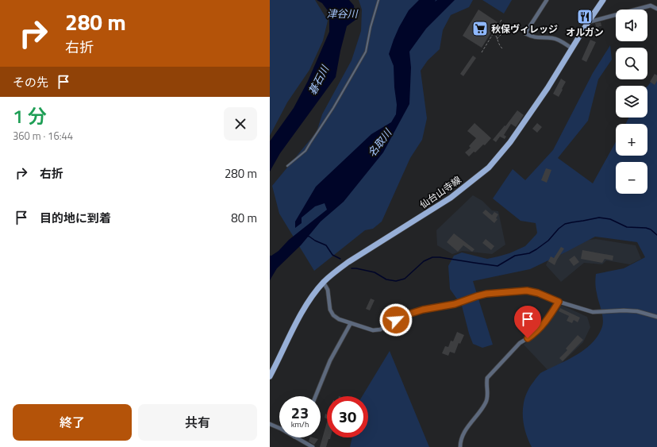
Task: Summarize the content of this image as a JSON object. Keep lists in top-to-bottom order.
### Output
{
  "streets": {
    "main road": ["仙台山寺線"]
  },
  "water": ["津谷川", "碁石川", "名取川"],
  "places": {
    "restaurant": ["オルガン"],
    "supermarket": ["秋保ヴィレッジ"]
  },
  "page": {
    "turn": ["280 m", "右折"],
    "map_buttons": ["+", "−"],
    "then": "その先",
    "heading": ["1 分", "360 m · 16:44"],
    "list": [
      {
        "name": "右折",
        "value": "280 m"
      },
      {
        "name": "目的地に到着",
        "value": "80 m"
      }
    ],
    "speed": "23 km/h",
    "limit": "30",
    "buttons": ["終了", "共有"]
  }
}
